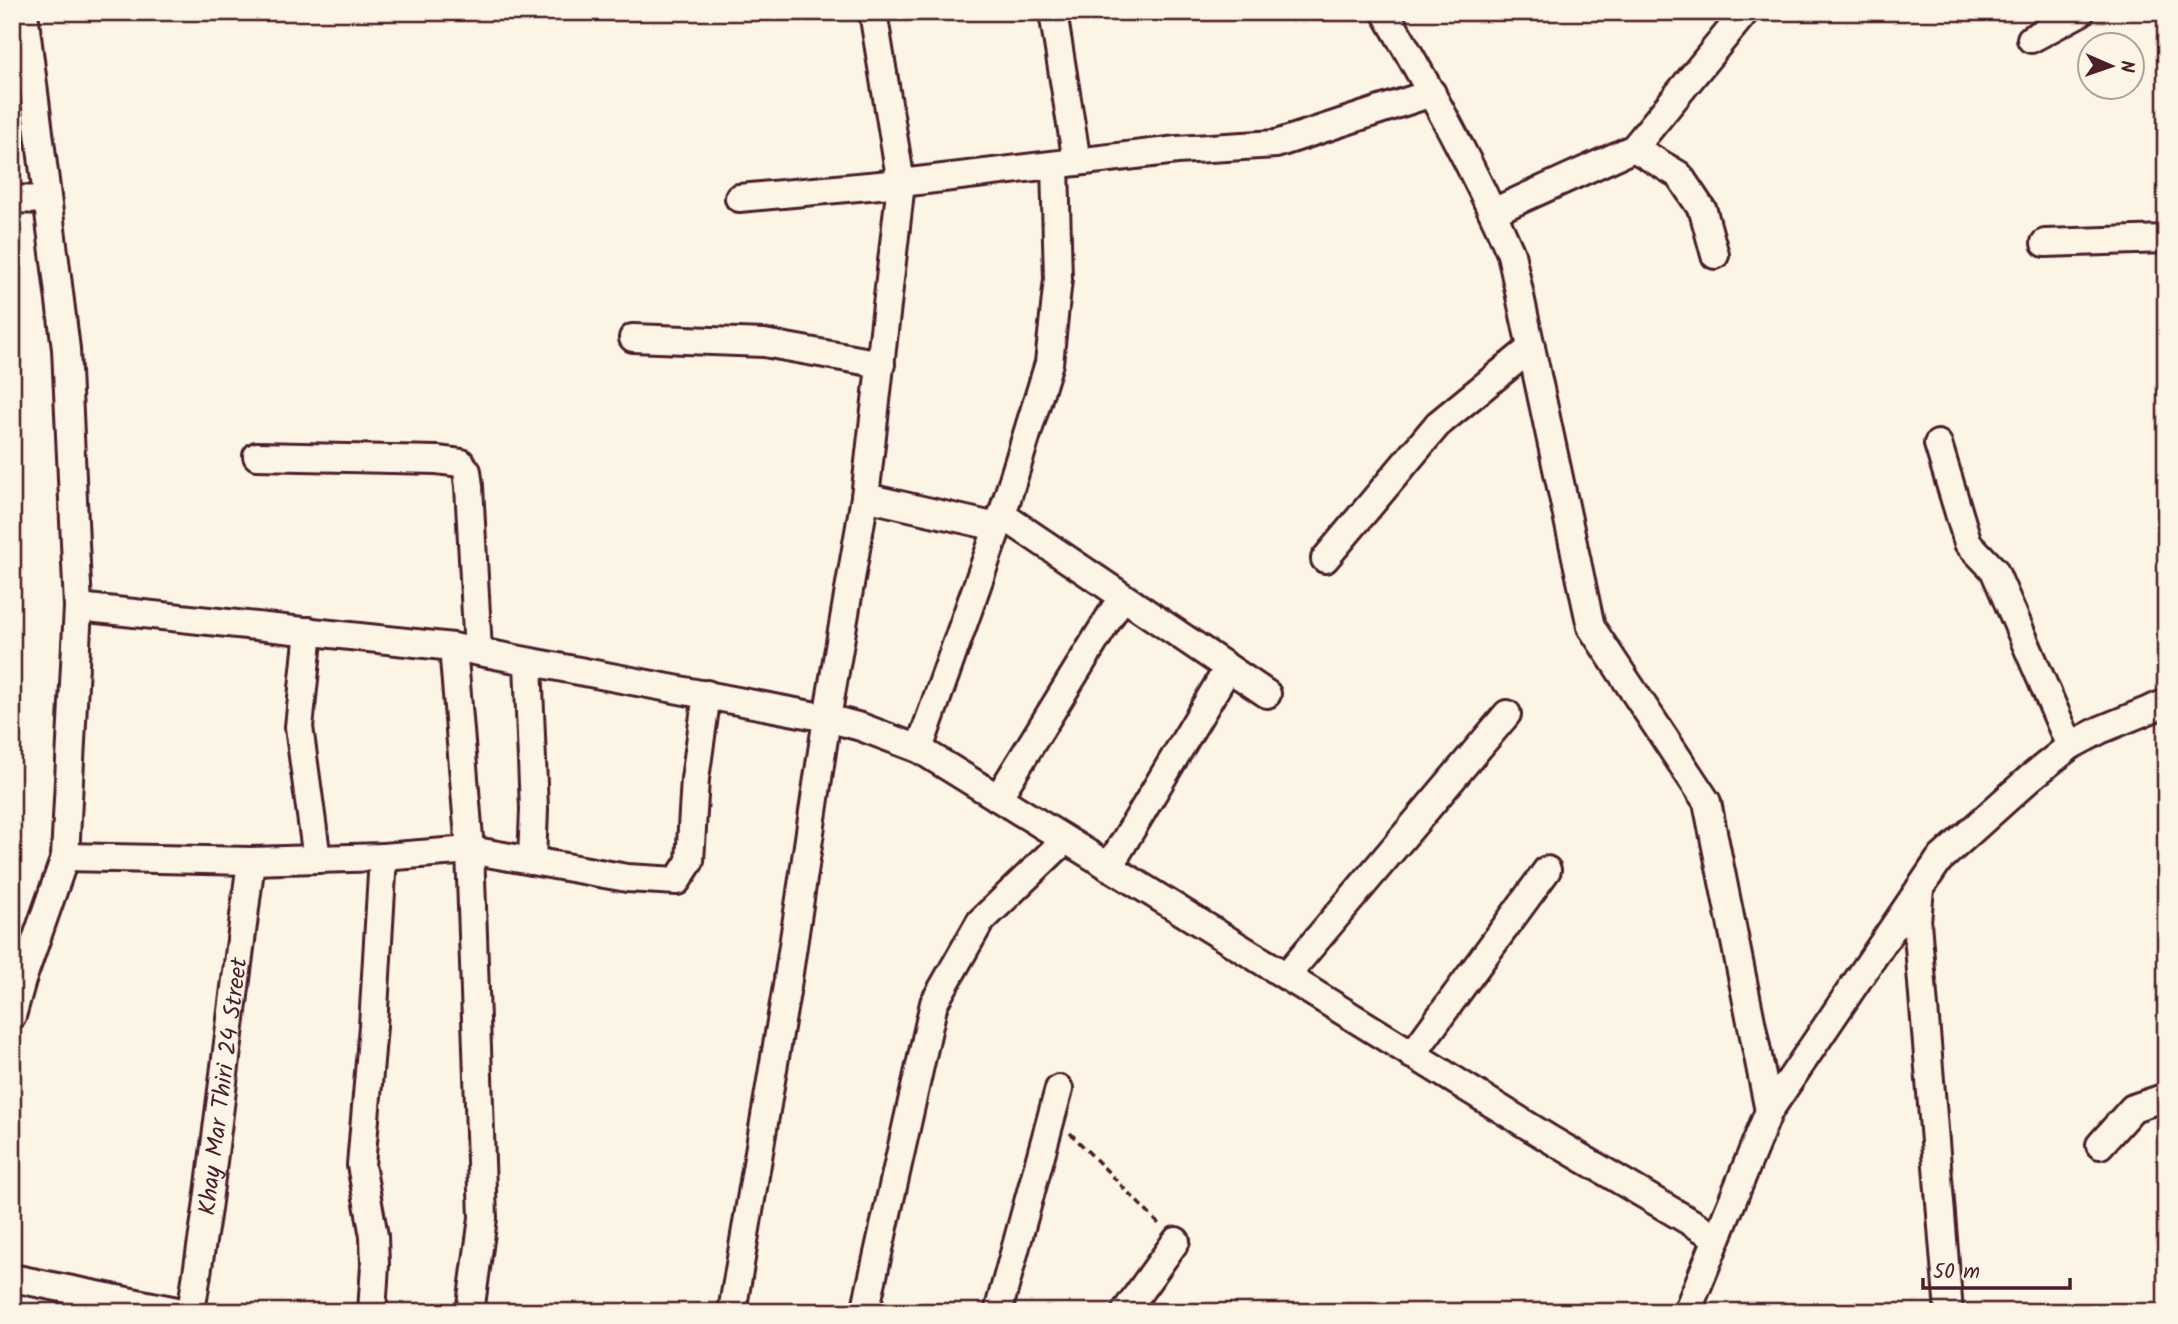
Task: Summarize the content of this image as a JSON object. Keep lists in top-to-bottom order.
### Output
{
  "streets": {
    "street": ["Khay Mar Thiri 24 Street"]
  },
  "scale_bar": "50 m",
  "north": "right"
}
